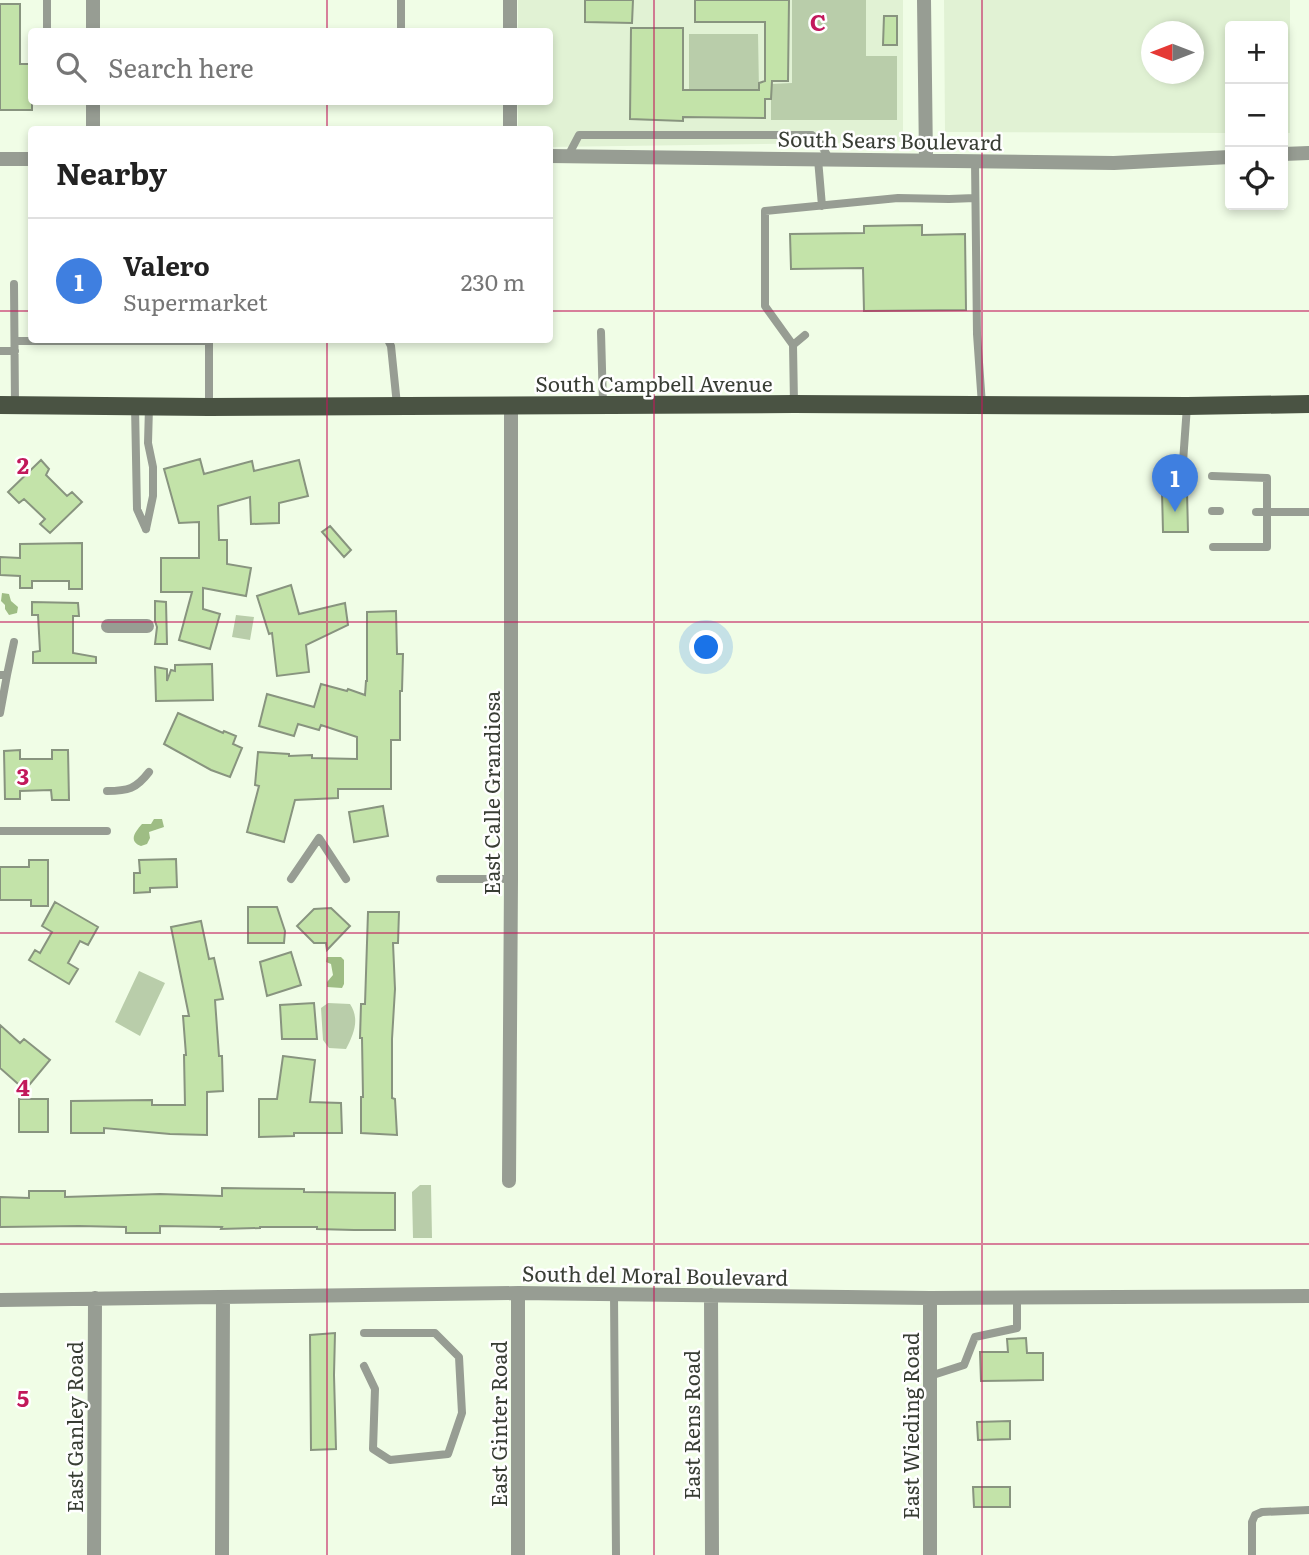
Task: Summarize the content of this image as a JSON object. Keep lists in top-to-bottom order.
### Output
{
  "streets": {
    "main road": ["South Campbell Avenue"],
    "street": [
      "South Sears Boulevard",
      "East Calle Grandiosa",
      "South del Moral Boulevard",
      "East Ginter Road",
      "East Rens Road",
      "East Wieding Road",
      "East Ganley Road"
    ]
  },
  "crossings": [
    ["South Campbell Avenue", "East Calle Grandiosa"],
    ["South del Moral Boulevard", "East Ginter Road"],
    ["South del Moral Boulevard", "East Rens Road"],
    ["South del Moral Boulevard", "East Wieding Road"],
    ["South del Moral Boulevard", "East Ganley Road"]
  ],
  "north": "left",
  "page": {
    "map_buttons": ["+", "−"],
    "search": "Search here",
    "heading": "Nearby",
    "list": [
      {
        "mark": "1",
        "name": "Valero",
        "note": "Supermarket",
        "value": "230 m"
      }
    ],
    "pins": "1"
  },
  "grid": {
    "columns": ["C"],
    "rows": [
      "2",
      "3",
      "4",
      "5"
    ]
  }
}
